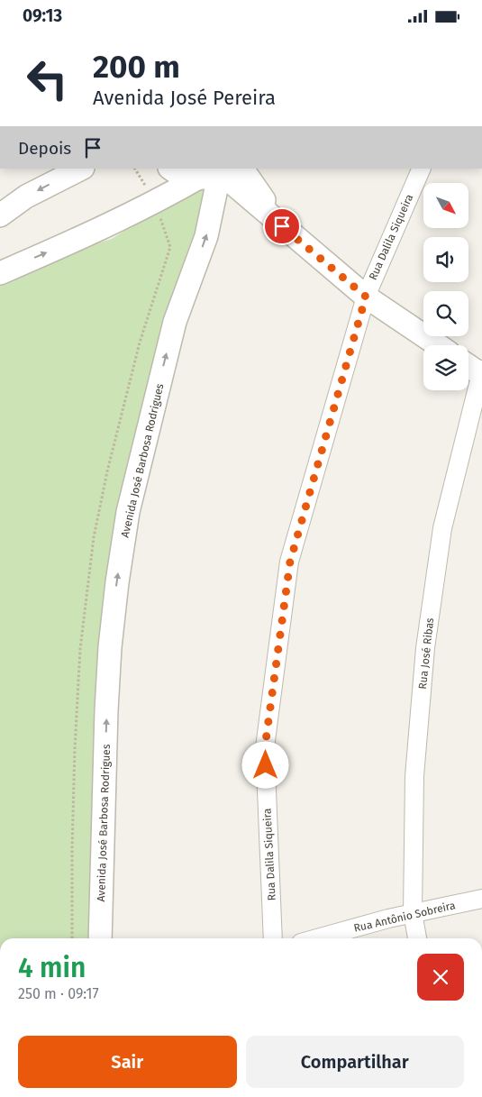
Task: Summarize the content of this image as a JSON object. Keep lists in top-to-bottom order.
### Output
{
  "streets": {
    "street": [
      "Rua Dalila Siqueira",
      "Avenida José Barbosa Rodrigues",
      "Rua José Ribas",
      "Rua Antônio Sobreira"
    ]
  },
  "crossings": [
    ["Rua José Ribas", "Rua Antônio Sobreira"]
  ],
  "one_way": ["Avenida José Barbosa Rodrigues"],
  "north": "bottom right",
  "page": {
    "status": "09:13",
    "turn": ["200 m", "Avenida José Pereira"],
    "then": "Depois",
    "heading": ["4 min", "250 m · 09:17"],
    "buttons": ["Sair", "Compartilhar"]
  }
}
